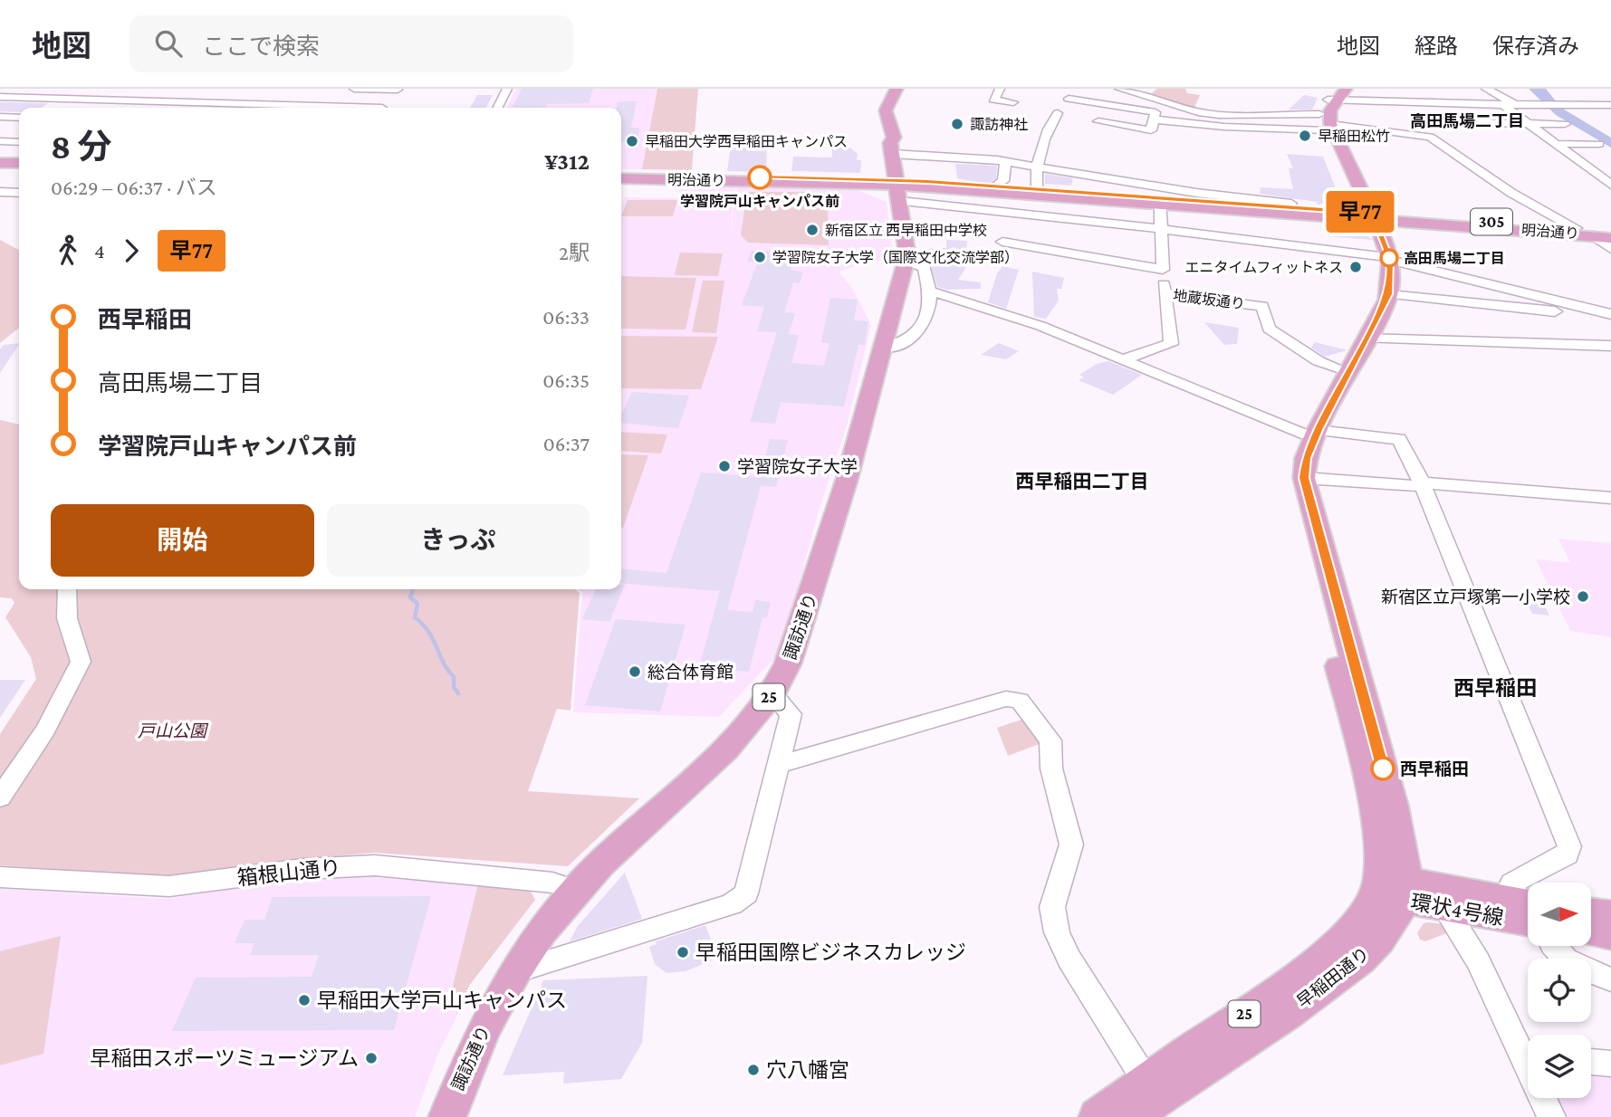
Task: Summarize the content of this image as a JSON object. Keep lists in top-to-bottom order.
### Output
{
  "streets": {
    "main road": [
      "明治通り",
      "305",
      "諏訪通り",
      "25",
      "環状4号線",
      "早稲田通り"
    ],
    "street": ["地蔵坂通り", "箱根山通り"]
  },
  "crossings": [
    ["明治通り", "諏訪通り"],
    ["諏訪通り", "箱根山通り"],
    ["環状4号線", "早稲田通り"]
  ],
  "districts": ["高田馬場二丁目", "西早稲田二丁目", "西早稲田"],
  "parks": ["戸山公園"],
  "places": [
    "諏訪神社",
    "早稲田松竹",
    "早稲田大学西早稲田キャンパス",
    "学習院戸山キャンパス前",
    "新宿区立 西早稲田中学校",
    "学習院女子大学（国際文化交流学部）",
    "高田馬場二丁目",
    "エニタイムフィットネス",
    "学習院女子大学",
    "新宿区立戸塚第一小学校",
    "総合体育館",
    "西早稲田",
    "早稲田国際ビジネスカレッジ",
    "早稲田大学戸山キャンパス",
    "早稲田スポーツミュージアム",
    "穴八幡宮"
  ],
  "lines": ["bus line 早77"],
  "north": "right",
  "page": {
    "header": "地図",
    "search": "ここで検索",
    "nav": ["地図", "経路", "保存済み"],
    "on_map": "早77",
    "heading": ["8 分", "06:29 – 06:37 · バス", "¥312"],
    "legs": ["4", "早77", "2駅"],
    "list": [
      {
        "name": "西早稲田",
        "value": "06:33"
      },
      {
        "name": "高田馬場二丁目",
        "value": "06:35"
      },
      {
        "name": "学習院戸山キャンパス前",
        "value": "06:37"
      }
    ],
    "buttons": ["開始", "きっぷ"]
  }
}
